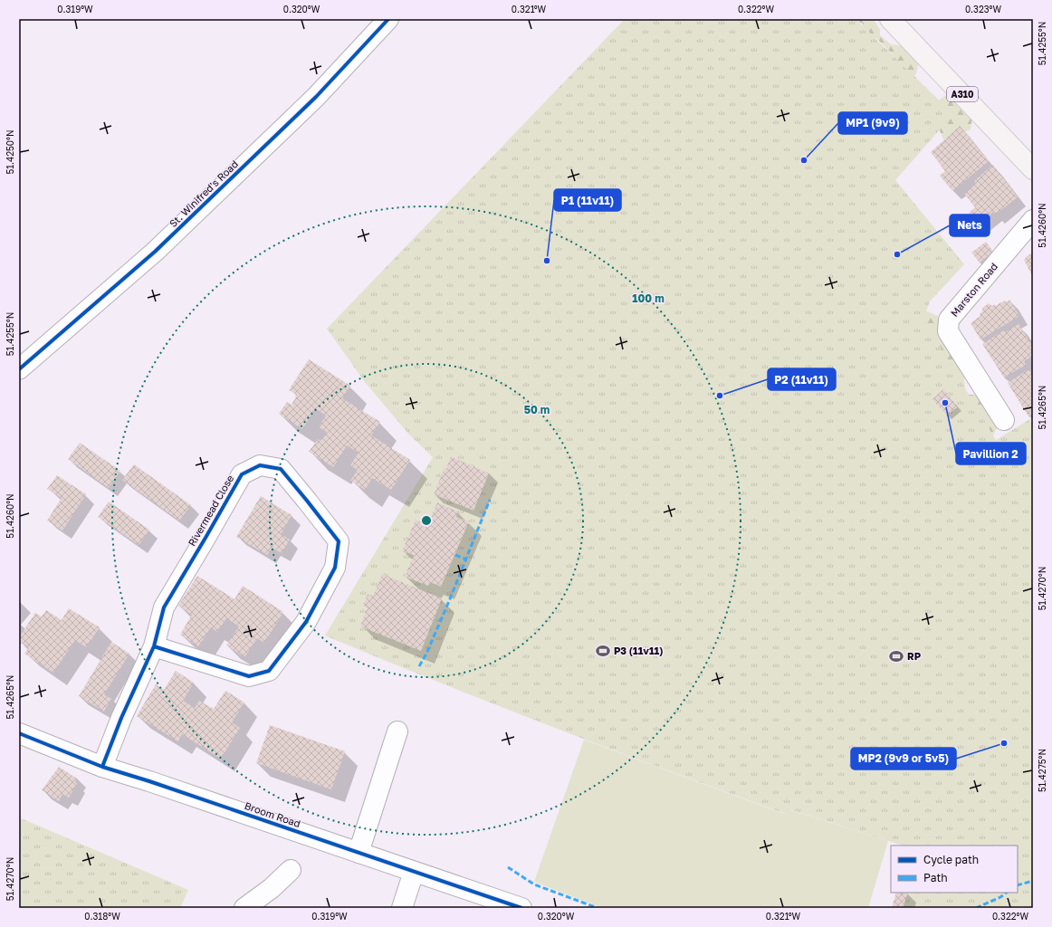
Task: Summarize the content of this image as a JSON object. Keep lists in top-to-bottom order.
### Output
{
  "streets": {
    "main road": ["A310"],
    "street": [
      "St. Winifred's Road",
      "Marston Road",
      "Rivermead Close",
      "Broom Road"
    ]
  },
  "crossings": [
    ["Rivermead Close", "Broom Road"]
  ],
  "places": {
    "other": [
      "MP1 (9v9)",
      "Nets",
      "P1 (11v11)",
      "P2 (11v11)",
      "Pavillion 2",
      "MP2 (9v9 or 5v5)"
    ],
    "sports": ["P3 (11v11)", "RP"]
  },
  "legend": ["Cycle path", "Path"],
  "coordinates": [
    "0.319°W",
    "0.320°W",
    "0.321°W",
    "0.322°W",
    "0.323°W",
    "51.4255°N",
    "51.4250°N",
    "51.4260°N",
    "51.4265°N",
    "51.4270°N",
    "51.4275°N",
    "0.318°W"
  ],
  "rings": ["100 m", "50 m"]
}
